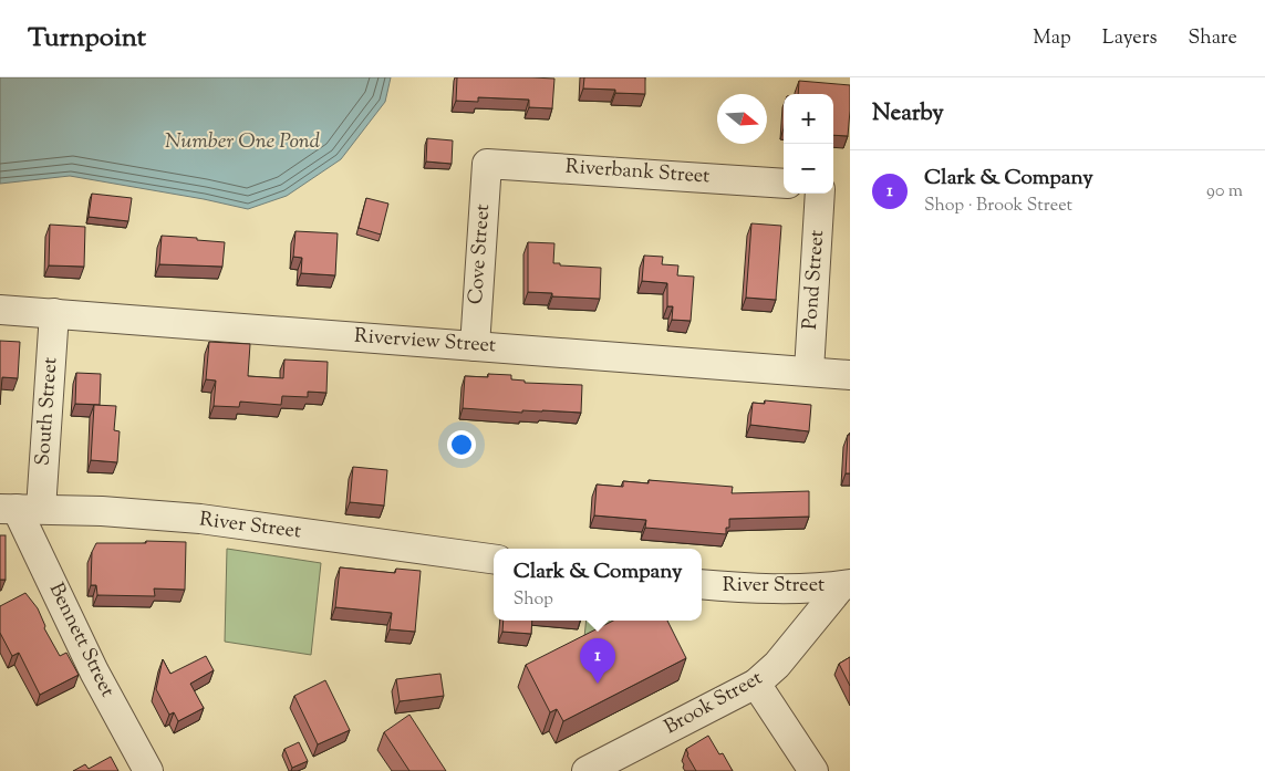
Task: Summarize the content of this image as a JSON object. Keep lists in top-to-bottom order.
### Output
{
  "streets": {
    "street": [
      "Riverbank Street",
      "Cove Street",
      "Pond Street",
      "Riverview Street",
      "South Street",
      "River Street",
      "Bennett Street",
      "Brook Street"
    ]
  },
  "crossings": [
    ["Riverbank Street", "Cove Street"],
    ["Cove Street", "Riverview Street"],
    ["Pond Street", "Riverview Street"],
    ["Riverview Street", "South Street"],
    ["South Street", "River Street"],
    ["South Street", "Bennett Street"],
    ["River Street", "Bennett Street"],
    ["River Street", "Brook Street"]
  ],
  "water": ["Number One Pond"],
  "north": "right",
  "page": {
    "header": "Turnpoint",
    "nav": ["Map", "Layers", "Share"],
    "heading": "Nearby",
    "map_buttons": ["+", "−"],
    "list": [
      {
        "mark": "1",
        "name": "Clark & Company",
        "note": "Shop · Brook Street",
        "value": "90 m"
      }
    ],
    "popup": ["Clark & Company", "Shop"],
    "pins": "1"
  }
}
